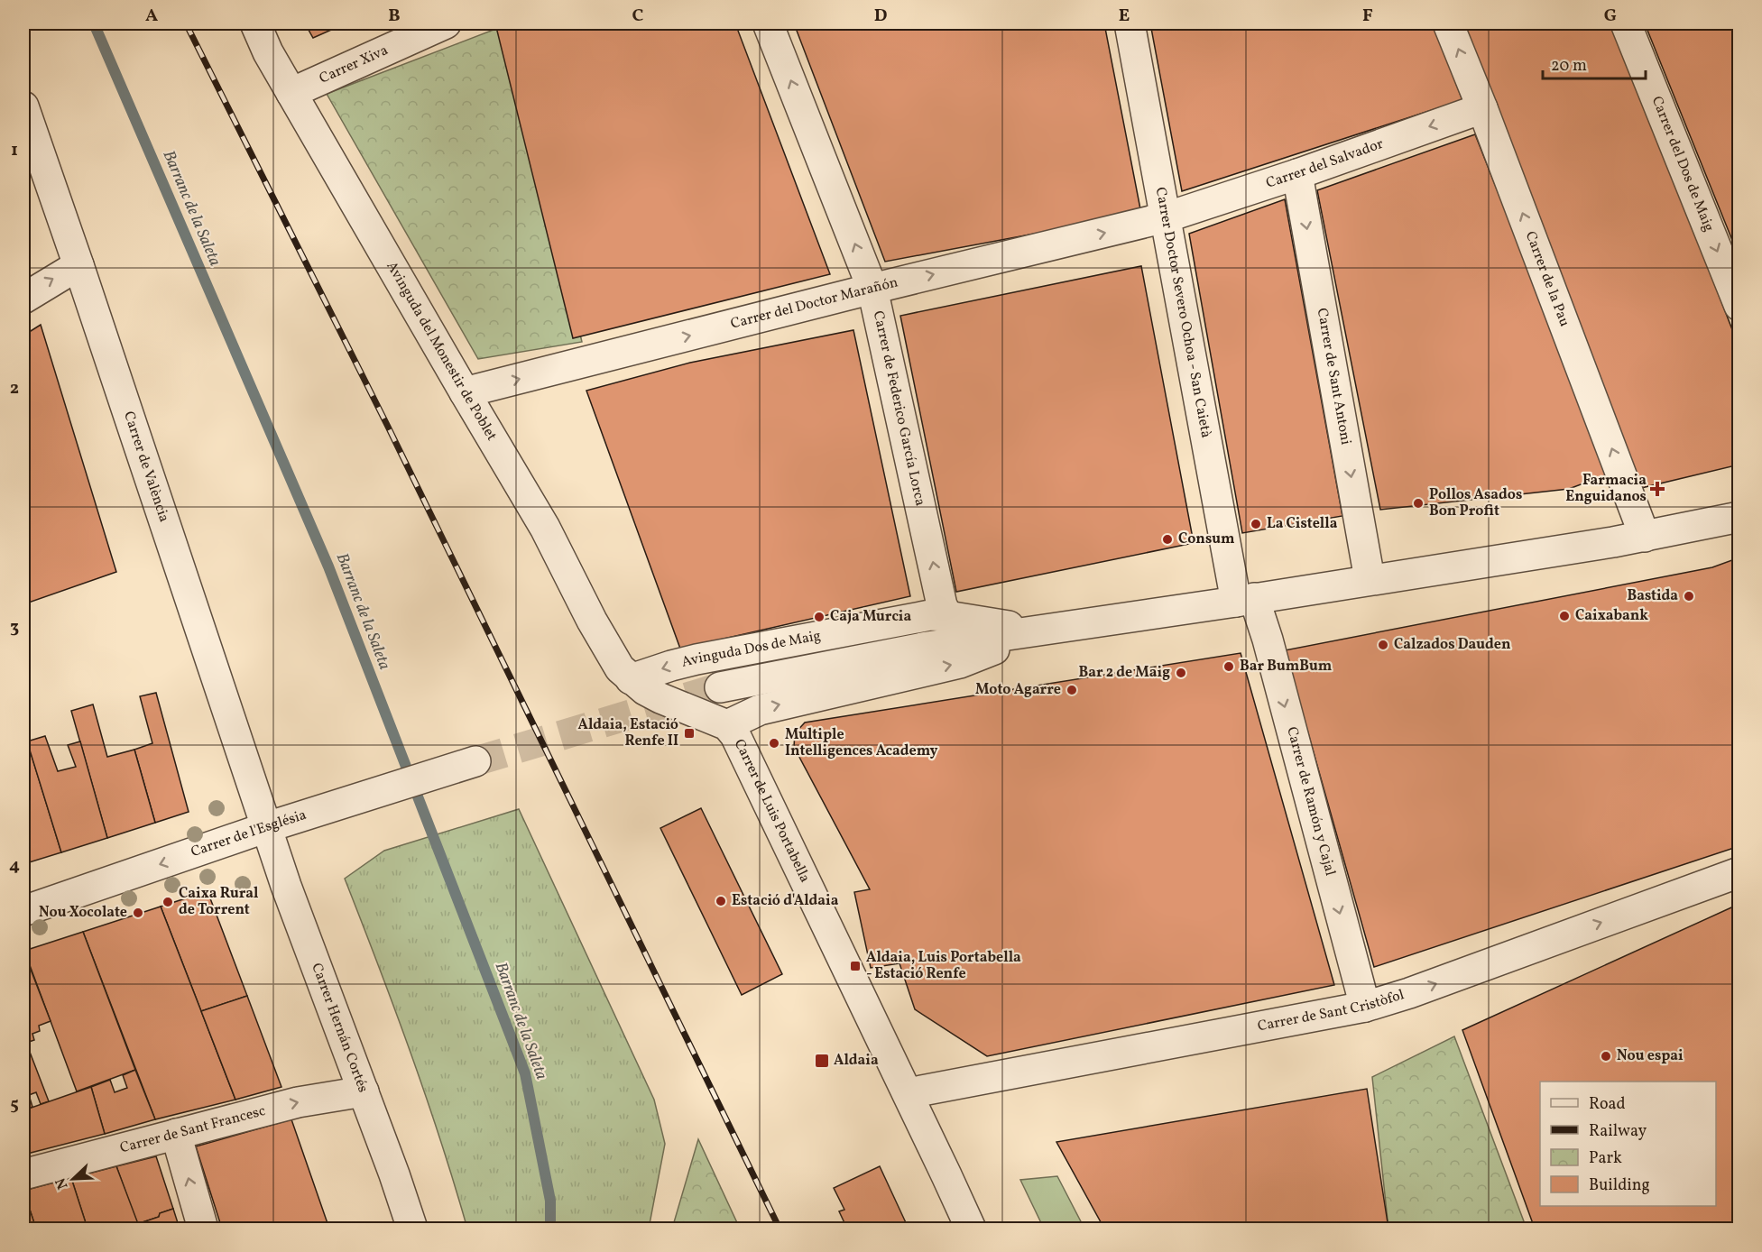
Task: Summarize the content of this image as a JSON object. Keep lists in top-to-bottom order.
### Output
{
  "streets": {
    "street": [
      "Carrer Xiva",
      "Carrer del Salvador",
      "Carrer del Dos de Maig",
      "Carrer de la Pau",
      "Carrer del Doctor Marañón",
      "Carrer Doctor Severo Ochoa - San Caietà",
      "Avinguda del Monestir de Poblet",
      "Carrer de Sant Antoni",
      "Carrer de Federico García Lorca",
      "Carrer de València",
      "Avinguda Dos de Maig",
      "Carrer de Ramón y Cajal",
      "Carrer de Luis Portabella",
      "Carrer de l'Església",
      "Carrer de Sant Cristòfol",
      "Carrer Hernán Cortés",
      "Carrer de Sant Francesc"
    ]
  },
  "crossings": [
    ["Carrer Xiva", "Avinguda del Monestir de Poblet"],
    ["Carrer del Salvador", "Carrer de la Pau"],
    ["Carrer del Salvador", "Carrer del Doctor Marañón"],
    ["Carrer del Salvador", "Carrer Doctor Severo Ochoa - San Caietà"],
    ["Carrer del Salvador", "Carrer de Sant Antoni"],
    ["Carrer de la Pau", "Avinguda Dos de Maig"],
    ["Carrer del Doctor Marañón", "Carrer Doctor Severo Ochoa - San Caietà"],
    ["Carrer del Doctor Marañón", "Avinguda del Monestir de Poblet"],
    ["Carrer del Doctor Marañón", "Carrer de Federico García Lorca"],
    ["Carrer Doctor Severo Ochoa - San Caietà", "Avinguda Dos de Maig"],
    ["Carrer Doctor Severo Ochoa - San Caietà", "Carrer de Ramón y Cajal"],
    ["Avinguda del Monestir de Poblet", "Avinguda Dos de Maig"],
    ["Avinguda del Monestir de Poblet", "Carrer de Luis Portabella"],
    ["Carrer de Sant Antoni", "Avinguda Dos de Maig"],
    ["Carrer de Federico García Lorca", "Avinguda Dos de Maig"],
    ["Carrer de València", "Carrer de l'Església"],
    ["Carrer de València", "Carrer Hernán Cortés"],
    ["Avinguda Dos de Maig", "Carrer de Ramón y Cajal"],
    ["Avinguda Dos de Maig", "Carrer de Luis Portabella"],
    ["Carrer de Ramón y Cajal", "Carrer de Sant Cristòfol"],
    ["Carrer de Luis Portabella", "Carrer de Sant Cristòfol"],
    ["Carrer de l'Església", "Carrer Hernán Cortés"],
    ["Carrer Hernán Cortés", "Carrer de Sant Francesc"]
  ],
  "one_way": [
    "Carrer del Salvador",
    "Carrer del Dos de Maig",
    "Carrer de la Pau",
    "Carrer del Doctor Marañón",
    "Carrer de Sant Antoni",
    "Carrer de Federico García Lorca",
    "Carrer de Ramón y Cajal",
    "Carrer de l'Església",
    "Carrer de Sant Cristòfol",
    "Carrer de Sant Francesc"
  ],
  "water": ["Barranc de la Saleta"],
  "places": {
    "health": ["Farmacia Enguidanos"],
    "other": [
      "Pollos Asados Bon Profit",
      "La Cistella",
      "Consum",
      "Bastida",
      "Caixabank",
      "Caja Murcia",
      "Calzados Dauden",
      "Bar BumBum",
      "Bar 2 de Maig",
      "Moto Agarre",
      "Multiple Intelligences Academy",
      "Estació d'Aldaia",
      "Caixa Rural de Torrent",
      "Nou Xocolate",
      "Nou espai"
    ],
    "transit": ["Aldaia, Estació Renfe II", "Aldaia, Luis Portabella - Estació Renfe", "Aldaia"]
  },
  "legend": [
    "Road",
    "Railway",
    "Park",
    "Building"
  ],
  "scale_bar": "20 m",
  "north": "bottom left",
  "grid": {
    "columns": [
      "A",
      "B",
      "C",
      "D",
      "E",
      "F",
      "G"
    ],
    "rows": [
      "1",
      "2",
      "3",
      "4",
      "5"
    ]
  }
}
